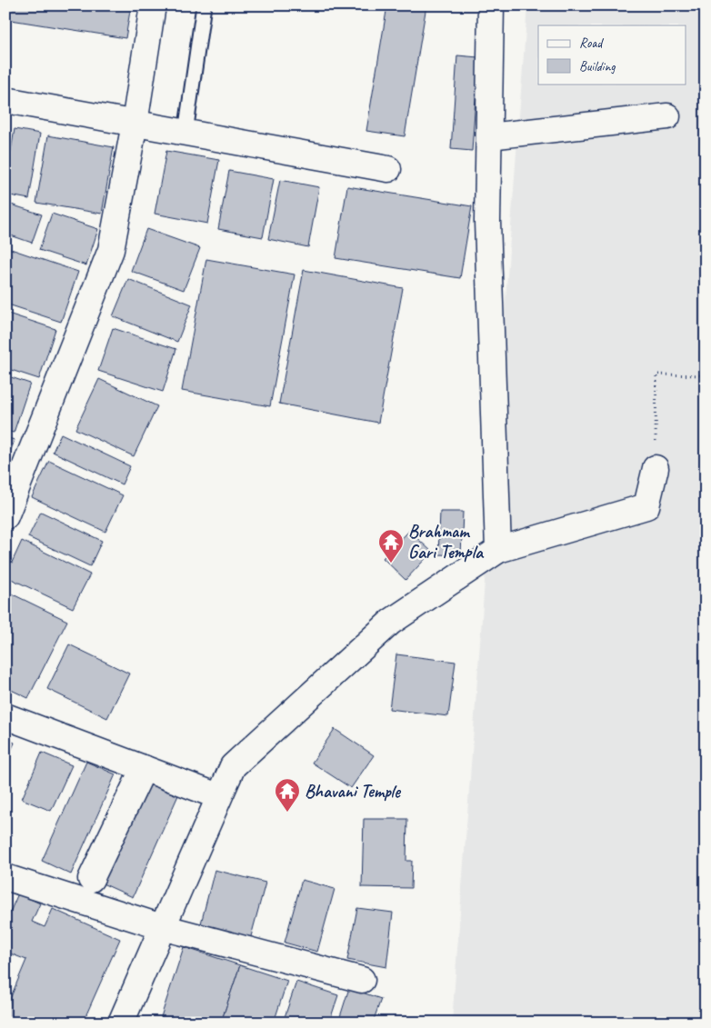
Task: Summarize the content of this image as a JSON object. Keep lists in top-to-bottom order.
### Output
{
  "places": {
    "temple": ["Brahmam Gari Templa", "Bhavani Temple"]
  },
  "legend": ["Road", "Building"]
}
